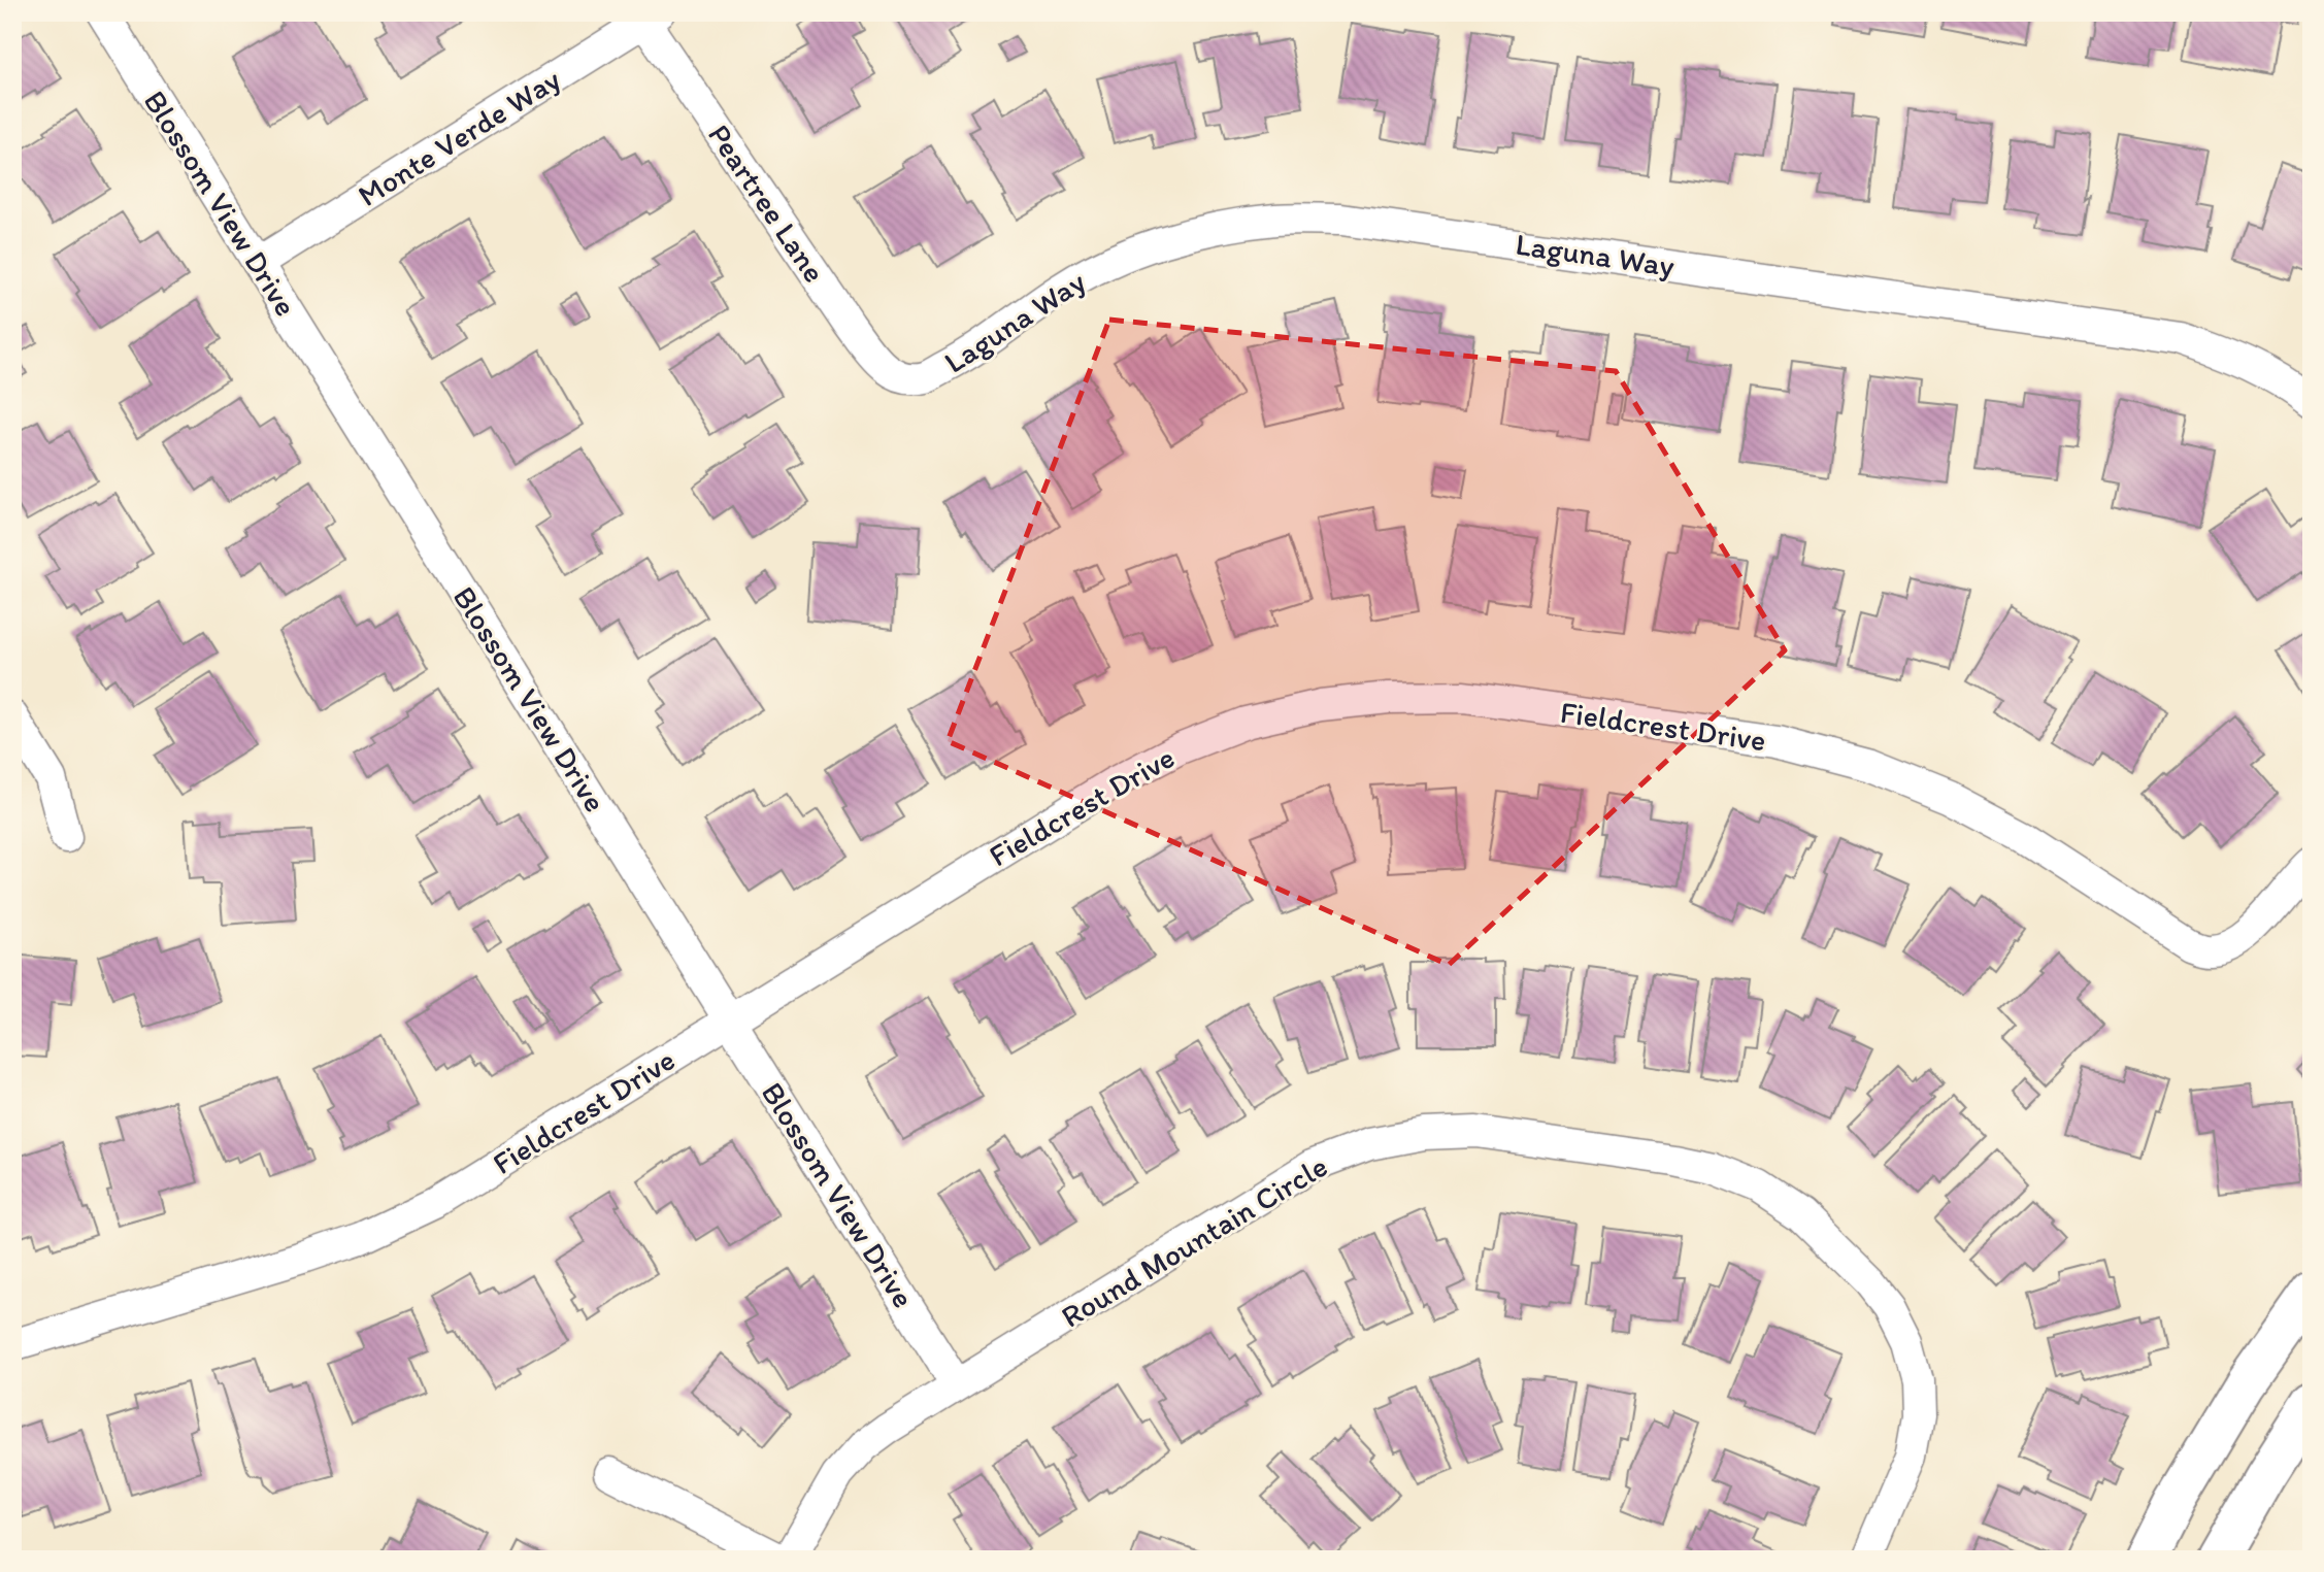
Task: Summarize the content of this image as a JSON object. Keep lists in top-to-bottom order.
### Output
{
  "streets": {
    "street": [
      "Monte Verde Way",
      "Blossom View Drive",
      "Peartree Lane",
      "Laguna Way",
      "Fieldcrest Drive",
      "Round Mountain Circle"
    ]
  },
  "crossings": [
    ["Monte Verde Way", "Blossom View Drive"],
    ["Monte Verde Way", "Peartree Lane"],
    ["Blossom View Drive", "Fieldcrest Drive"],
    ["Blossom View Drive", "Round Mountain Circle"],
    ["Peartree Lane", "Laguna Way"]
  ]
}
